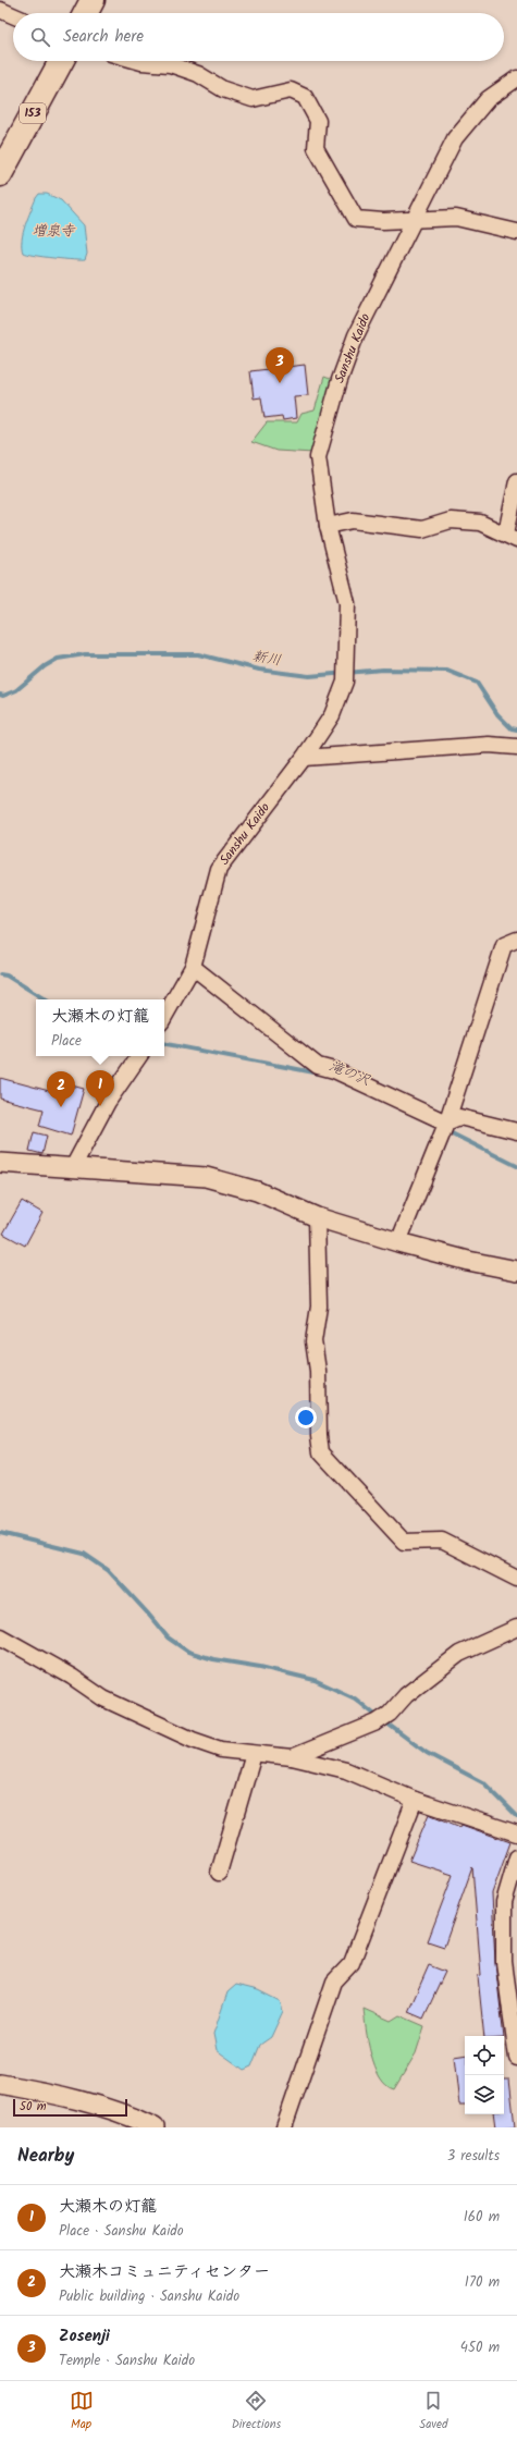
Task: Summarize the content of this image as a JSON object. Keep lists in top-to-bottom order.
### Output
{
  "streets": {
    "highway": ["153"],
    "street": ["Sanshu Kaido"]
  },
  "water": ["増泉寺", "新川", "滝の沢"],
  "scale_bar": "50 m",
  "page": {
    "search": "Search here",
    "pins": ["3", "1", "2"],
    "popup": ["大瀬木の灯籠", "Place"],
    "scale": "50 m",
    "heading": ["Nearby", "3 results"],
    "list": [
      {
        "mark": "1",
        "name": "大瀬木の灯籠",
        "note": "Place · Sanshu Kaido",
        "value": "160 m"
      },
      {
        "mark": "2",
        "name": "大瀬木コミュニティセンター",
        "note": "Public building · Sanshu Kaido",
        "value": "170 m"
      },
      {
        "mark": "3",
        "name": "Zosenji",
        "note": "Temple · Sanshu Kaido",
        "value": "450 m"
      }
    ],
    "nav": ["Map", "Directions", "Saved"]
  }
}
